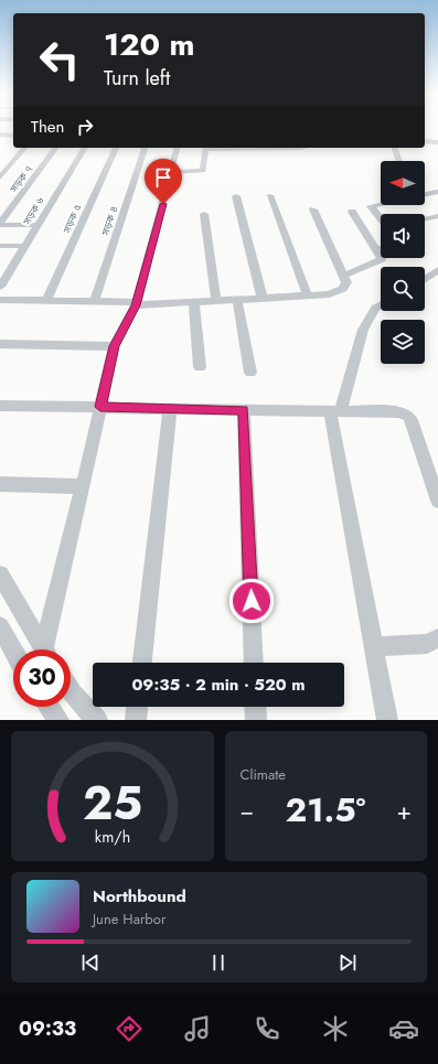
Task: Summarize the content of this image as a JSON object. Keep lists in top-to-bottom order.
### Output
{
  "streets": {
    "street": [
      "সড়ক ৭",
      "সড়ক ৬",
      "সড়ক ৫",
      "সড়ক ৪"
    ]
  },
  "north": "left",
  "page": {
    "turn": ["120 m", "Turn left"],
    "then": "Then",
    "limit": "30",
    "trip": "09:35 · 2 min · 520 m",
    "tile": "Climate",
    "heat": ["−", "21.5°", "+"],
    "song": ["Northbound", "June Harbor"],
    "tabs": "09:33",
    "gauge": ["25", "km/h"]
  }
}
